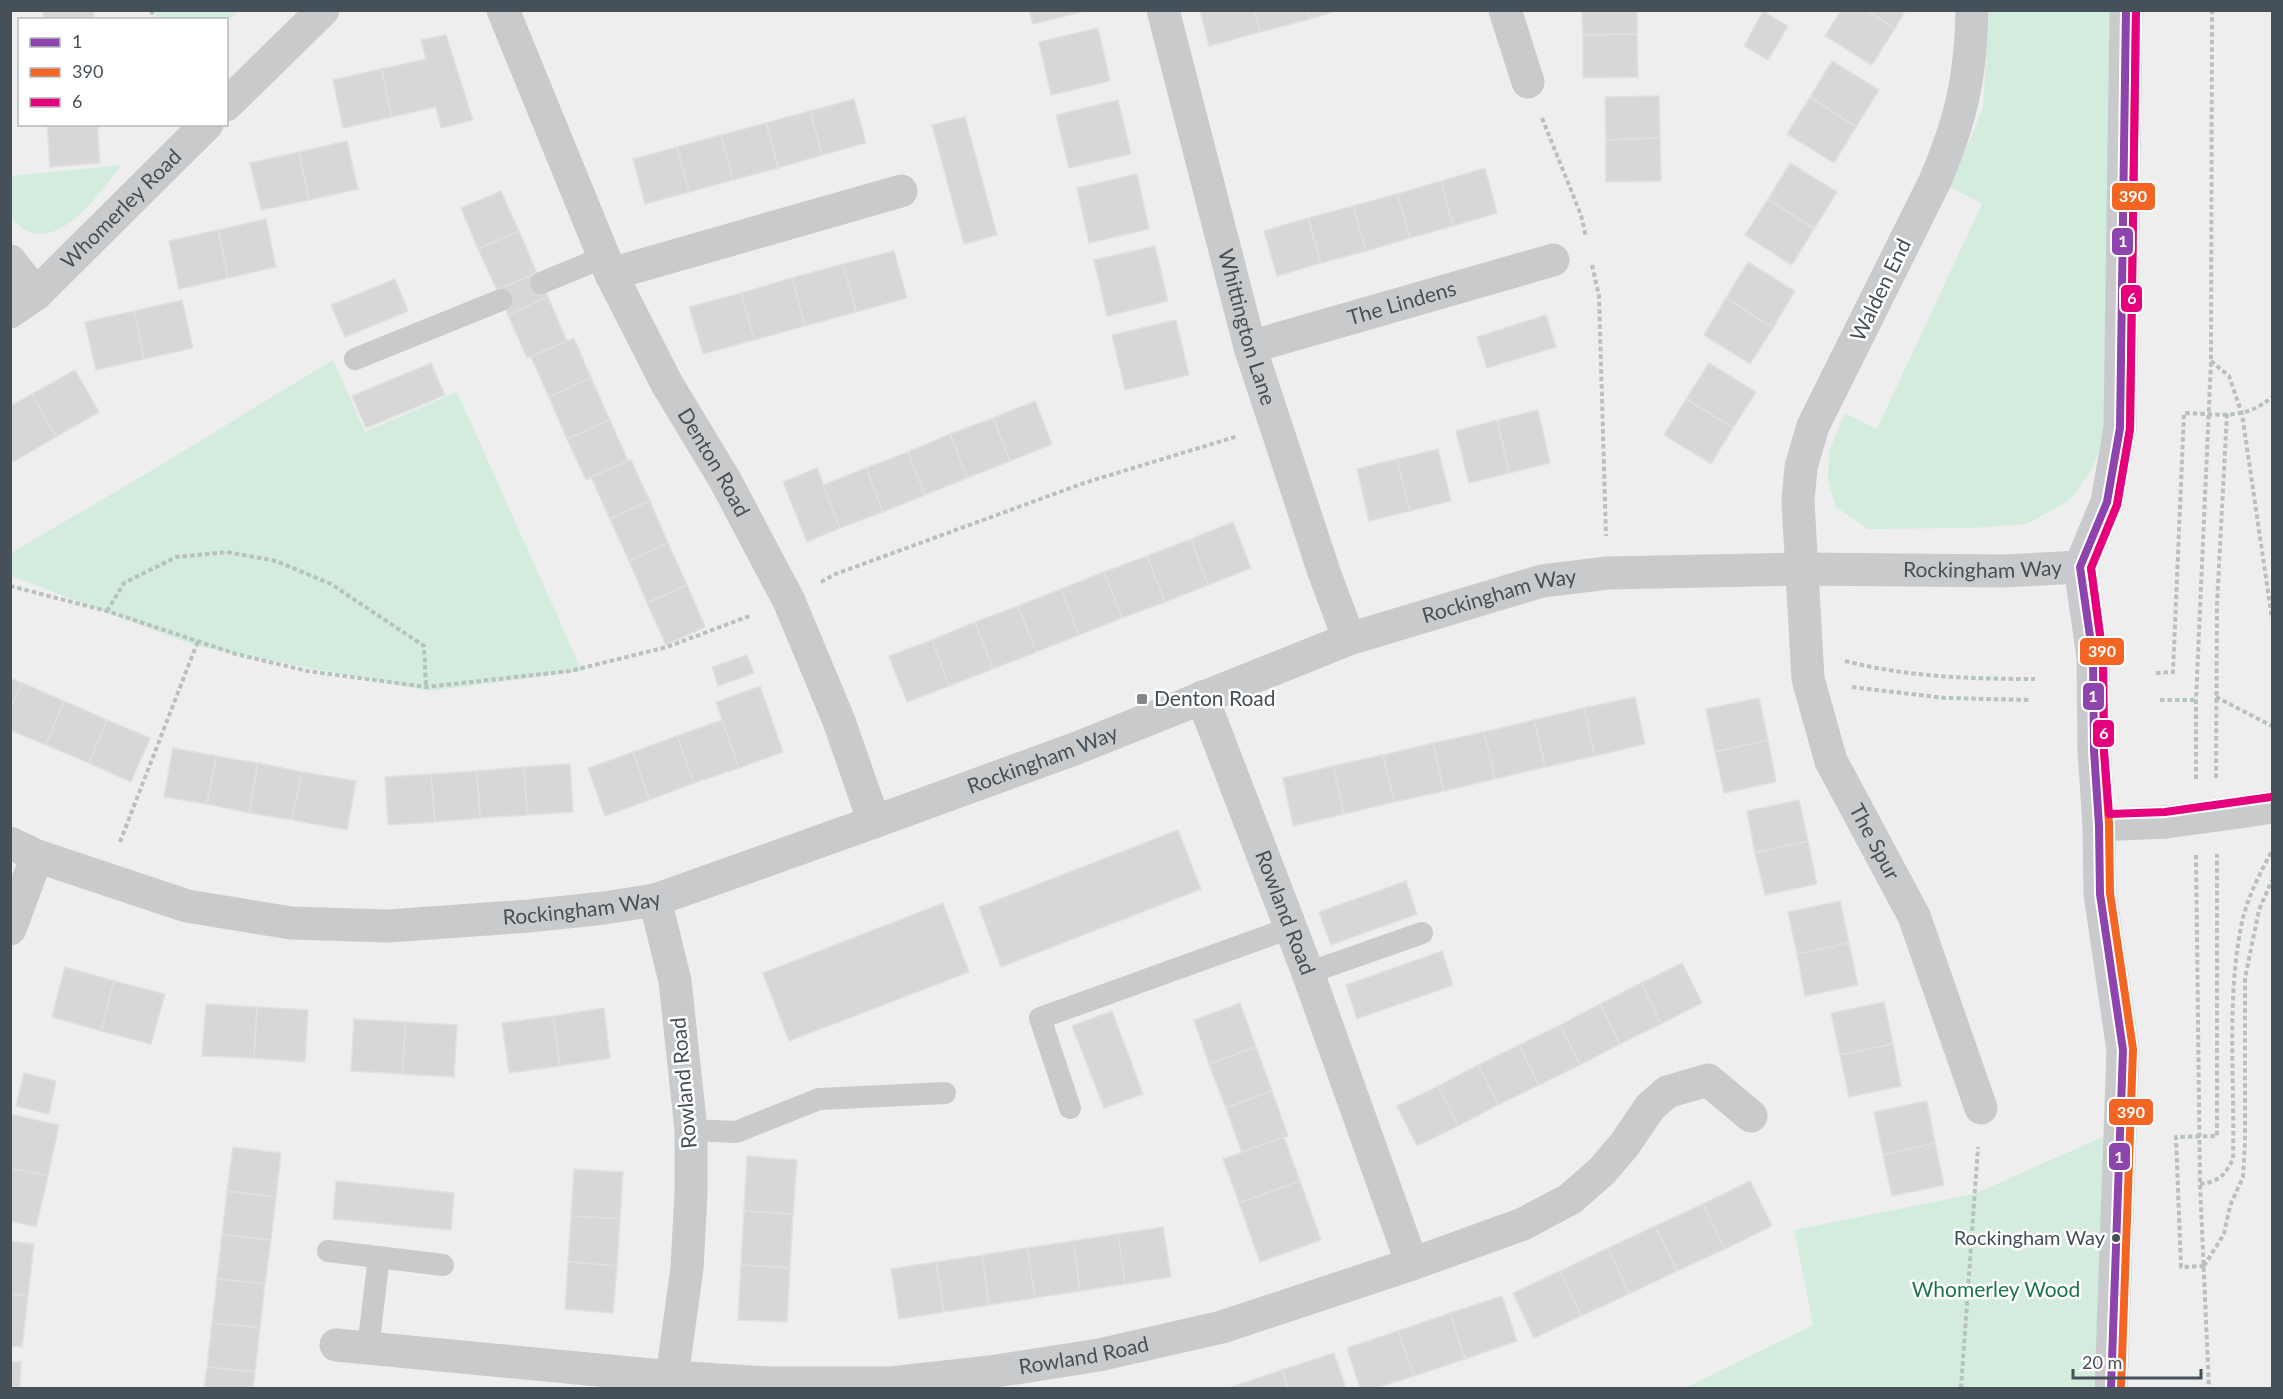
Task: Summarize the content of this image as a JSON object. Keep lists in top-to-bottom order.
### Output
{
  "streets": {
    "street": [
      "Whomerley Road",
      "Walden End",
      "The Lindens",
      "Whittington Lane",
      "Denton Road",
      "Rockingham Way",
      "The Spur",
      "Rowland Road"
    ]
  },
  "crossings": [
    ["Walden End", "Rockingham Way"],
    ["Walden End", "The Spur"],
    ["The Lindens", "Whittington Lane"],
    ["Whittington Lane", "Rockingham Way"],
    ["Denton Road", "Rockingham Way"],
    ["Rockingham Way", "The Spur"],
    ["Rockingham Way", "Rowland Road"]
  ],
  "parks": ["Whomerley Wood"],
  "places": {
    "transit": ["Denton Road"],
    "other": ["Rockingham Way"]
  },
  "lines": ["transit line 1", "transit line 390", "transit line 6"],
  "legend": ["1", "390", "6"],
  "scale_bar": "20 m"
}
